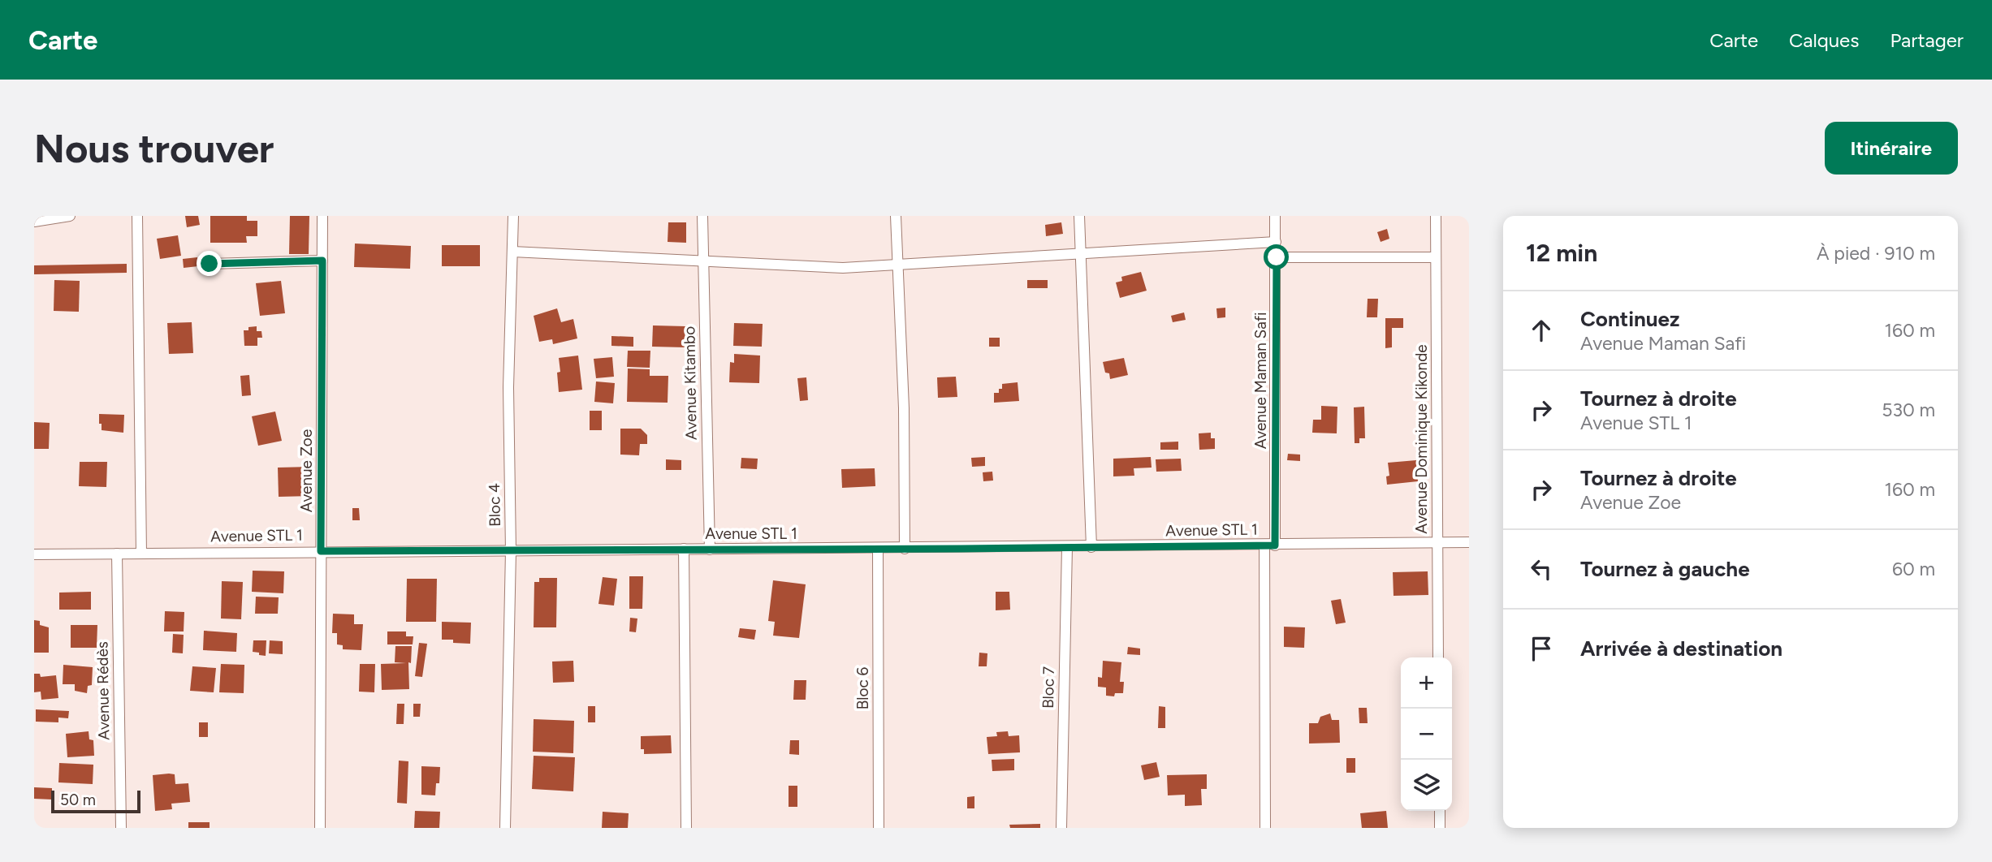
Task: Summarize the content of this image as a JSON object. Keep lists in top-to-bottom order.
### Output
{
  "streets": {
    "street": [
      "Avenue Maman Safi",
      "Avenue Kitambo",
      "Avenue Dominique Kikonde",
      "Avenue Zoe",
      "Bloc 4",
      "Avenue STL 1",
      "Bloc 7",
      "Bloc 6",
      "Avenue Rédès"
    ]
  },
  "crossings": [
    ["Avenue Maman Safi", "Avenue STL 1"],
    ["Avenue Kitambo", "Avenue STL 1"],
    ["Avenue Dominique Kikonde", "Avenue STL 1"],
    ["Avenue Zoe", "Avenue STL 1"],
    ["Bloc 4", "Avenue STL 1"],
    ["Avenue STL 1", "Bloc 7"],
    ["Avenue STL 1", "Bloc 6"],
    ["Avenue STL 1", "Avenue Rédès"]
  ],
  "scale_bar": "50 m",
  "page": {
    "header": "Carte",
    "nav": ["Carte", "Calques", "Partager"],
    "buttons": "Itinéraire",
    "title": "Nous trouver",
    "heading": ["12 min", "À pied · 910 m"],
    "list": [
      ["Continuez", "Avenue Maman Safi", "160 m"],
      ["Tournez à droite", "Avenue STL 1", "530 m"],
      ["Tournez à droite", "Avenue Zoe", "160 m"],
      ["Tournez à gauche", "60 m"],
      "Arrivée à destination"
    ],
    "map_buttons": ["+", "−"],
    "scale": "50 m"
  }
}
